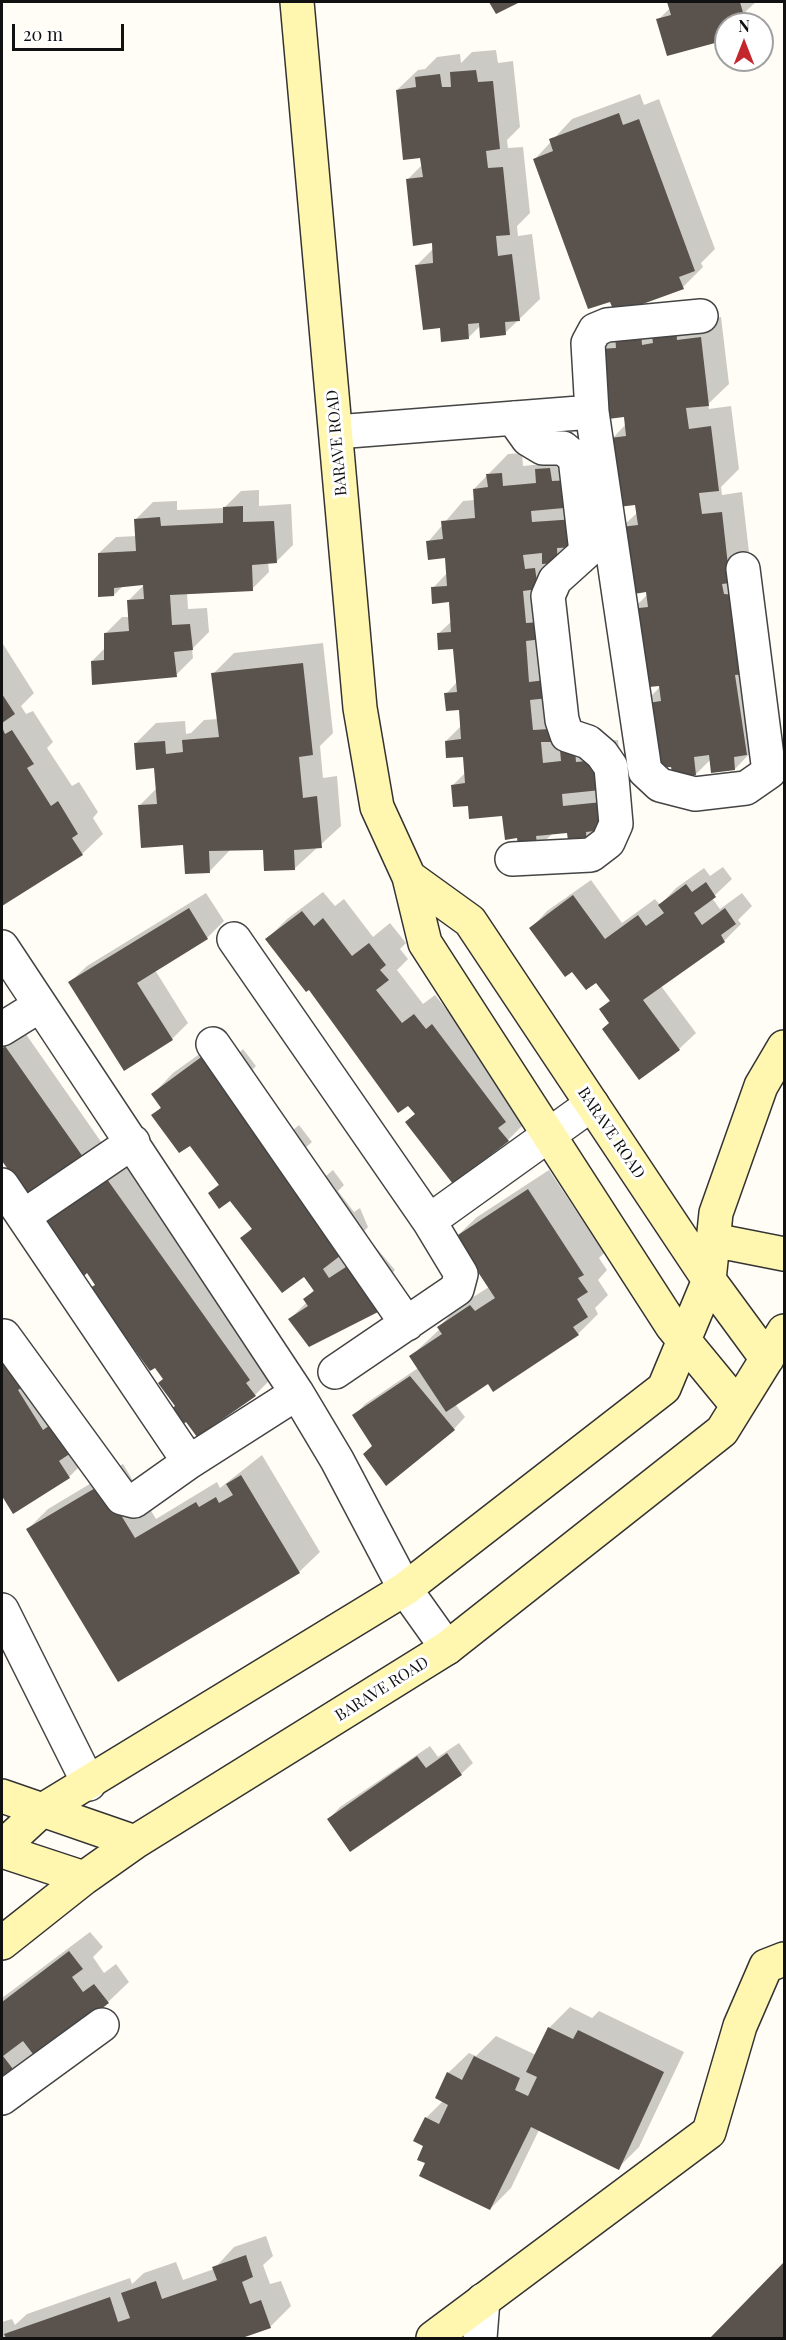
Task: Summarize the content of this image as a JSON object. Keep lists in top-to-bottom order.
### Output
{
  "streets": {
    "street": ["BARAVE ROAD"]
  },
  "scale_bar": "20 m",
  "north": "top"
}
